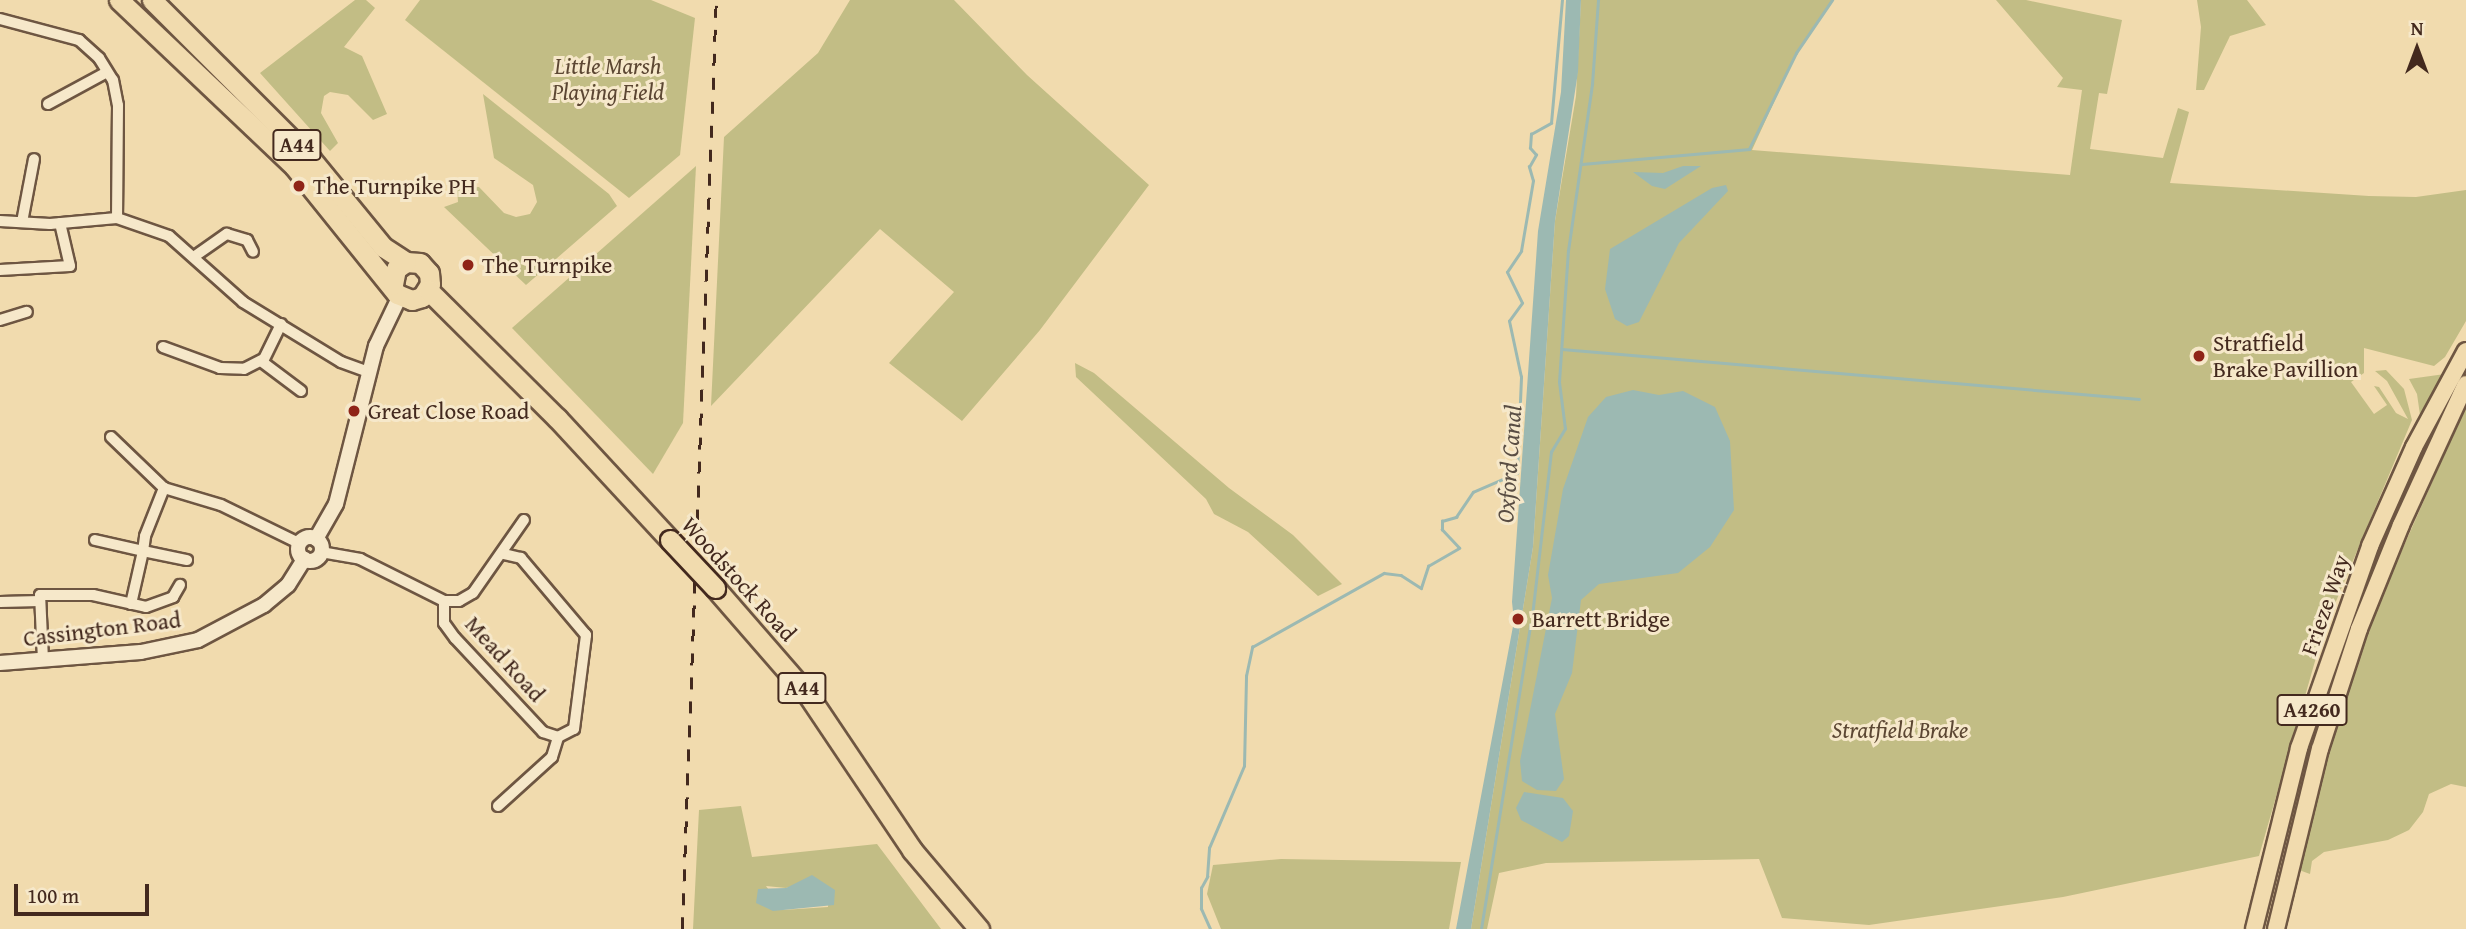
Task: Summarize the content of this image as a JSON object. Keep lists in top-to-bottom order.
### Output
{
  "streets": {
    "highway": ["A44", "Woodstock Road"],
    "main road": ["Frieze Way", "A4260"],
    "street": ["Cassington Road", "Mead Road"]
  },
  "crossings": [
    ["A44", "Woodstock Road"]
  ],
  "water": ["Oxford Canal"],
  "parks": ["Little Marsh Playing Field", "Stratfield Brake"],
  "places": [
    "The Turnpike PH",
    "The Turnpike",
    "Stratfield Brake Pavillion",
    "Great Close Road",
    "Barrett Bridge"
  ],
  "scale_bar": "100 m",
  "north": "top"
}
